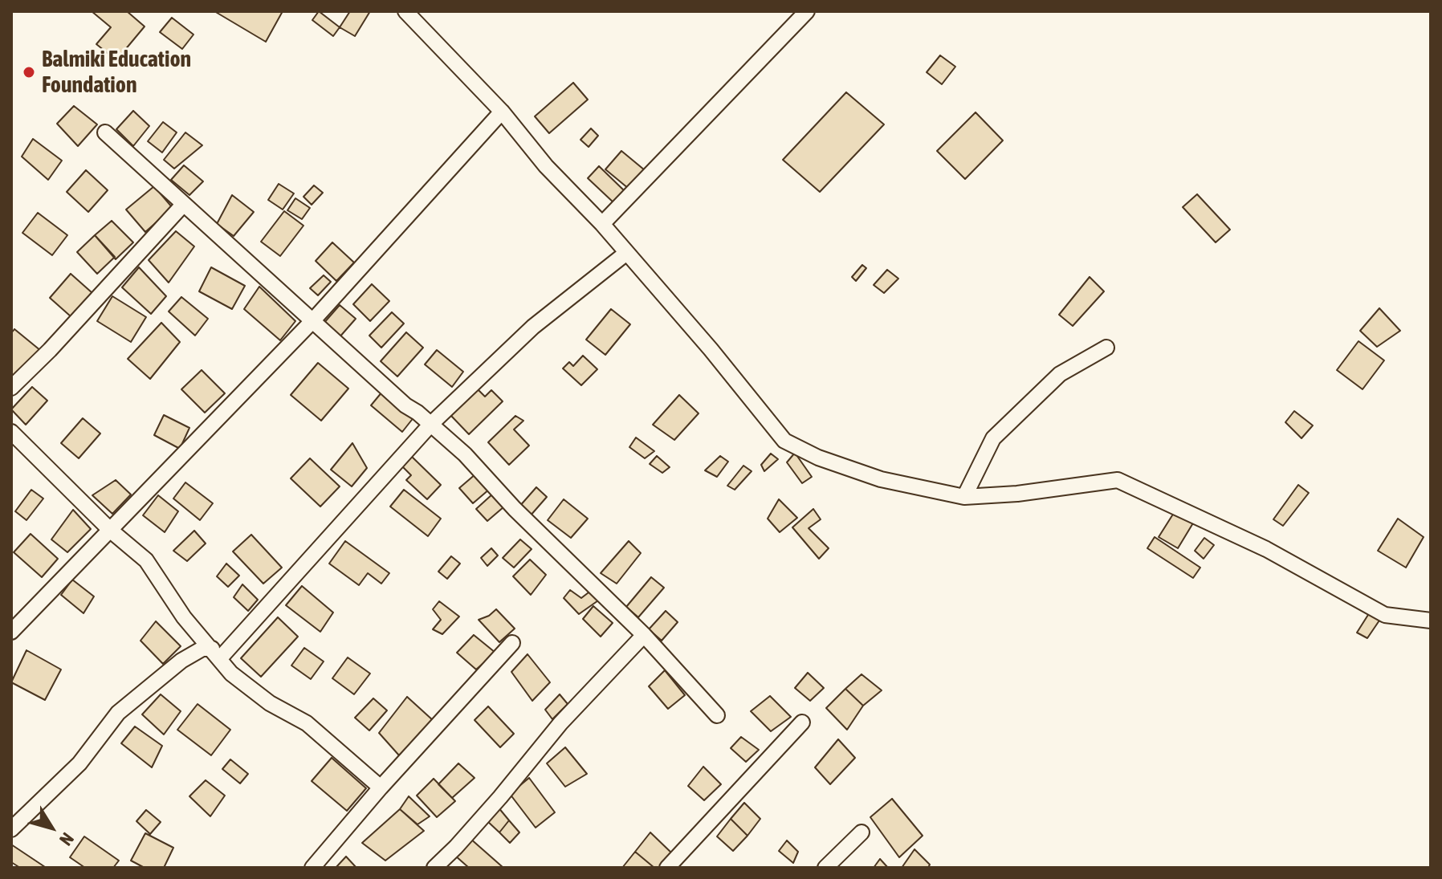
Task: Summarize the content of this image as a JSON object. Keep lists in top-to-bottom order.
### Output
{
  "places": ["Balmiki Education Foundation"],
  "north": "bottom right"
}
